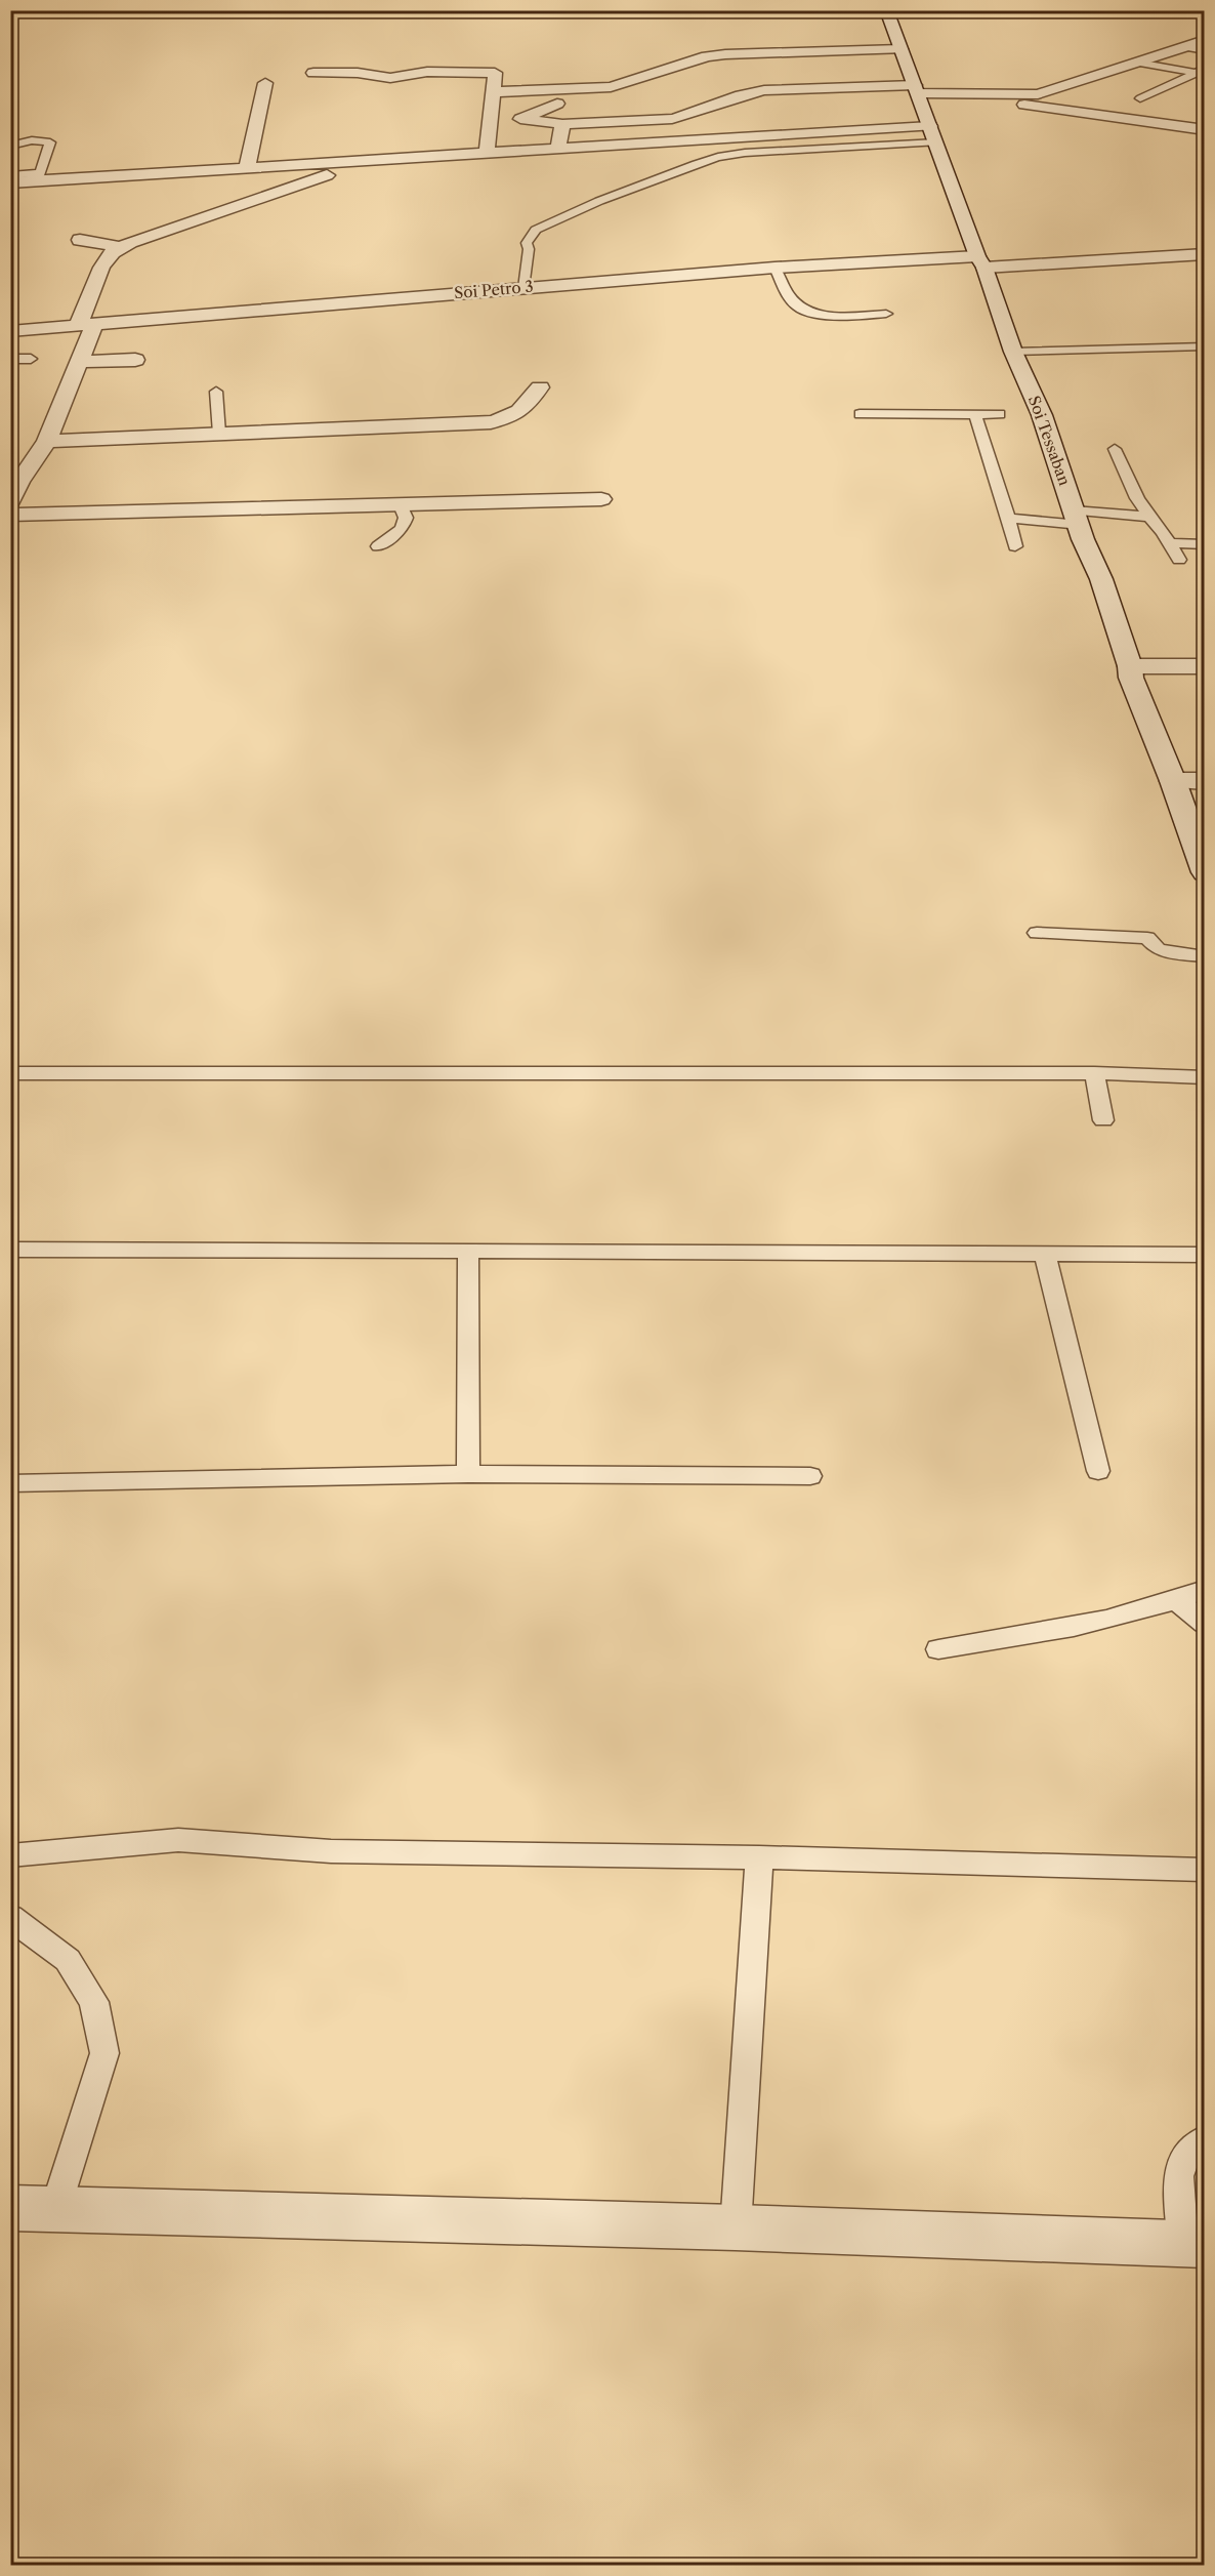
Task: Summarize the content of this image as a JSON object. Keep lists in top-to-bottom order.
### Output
{
  "streets": {
    "street": ["Soi Petro 3", "Soi Tessaban"]
  },
  "crossings": [
    ["Soi Petro 3", "Soi Tessaban"]
  ]
}
